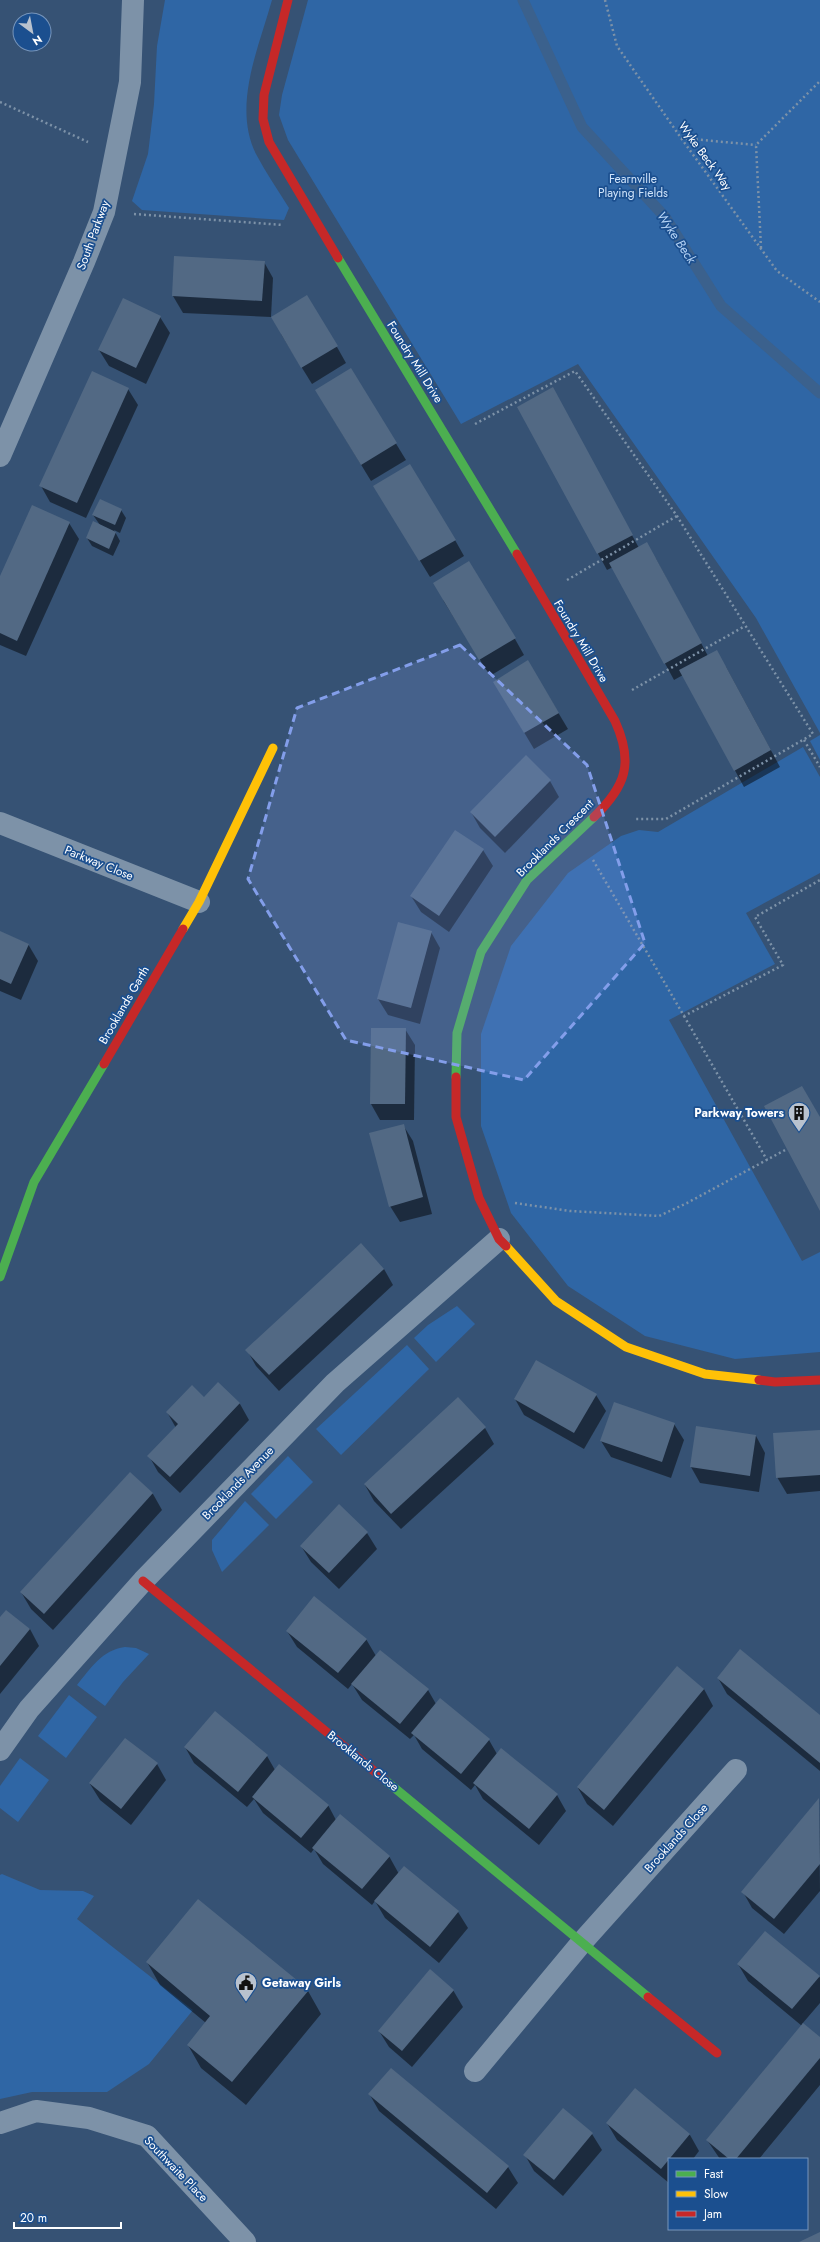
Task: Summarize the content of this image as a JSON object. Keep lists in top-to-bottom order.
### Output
{
  "streets": {
    "street": [
      "South Parkway",
      "Foundry Mill Drive",
      "Brooklands Crescent",
      "Parkway Close",
      "Brooklands Garth",
      "Brooklands Avenue",
      "Brooklands Close",
      "Southwaite Place"
    ],
    "path": ["Wyke Beck Way"]
  },
  "crossings": [
    ["Foundry Mill Drive", "Brooklands Crescent"],
    ["Brooklands Crescent", "Brooklands Avenue"],
    ["Parkway Close", "Brooklands Garth"],
    ["Brooklands Avenue", "Brooklands Close"]
  ],
  "water": ["Wyke Beck"],
  "parks": ["Fearnville Playing Fields"],
  "places": {
    "building": ["Parkway Towers"],
    "public building": ["Getaway Girls"]
  },
  "legend": ["Fast", "Slow", "Jam"],
  "scale_bar": "20 m",
  "north": "bottom right"
}
